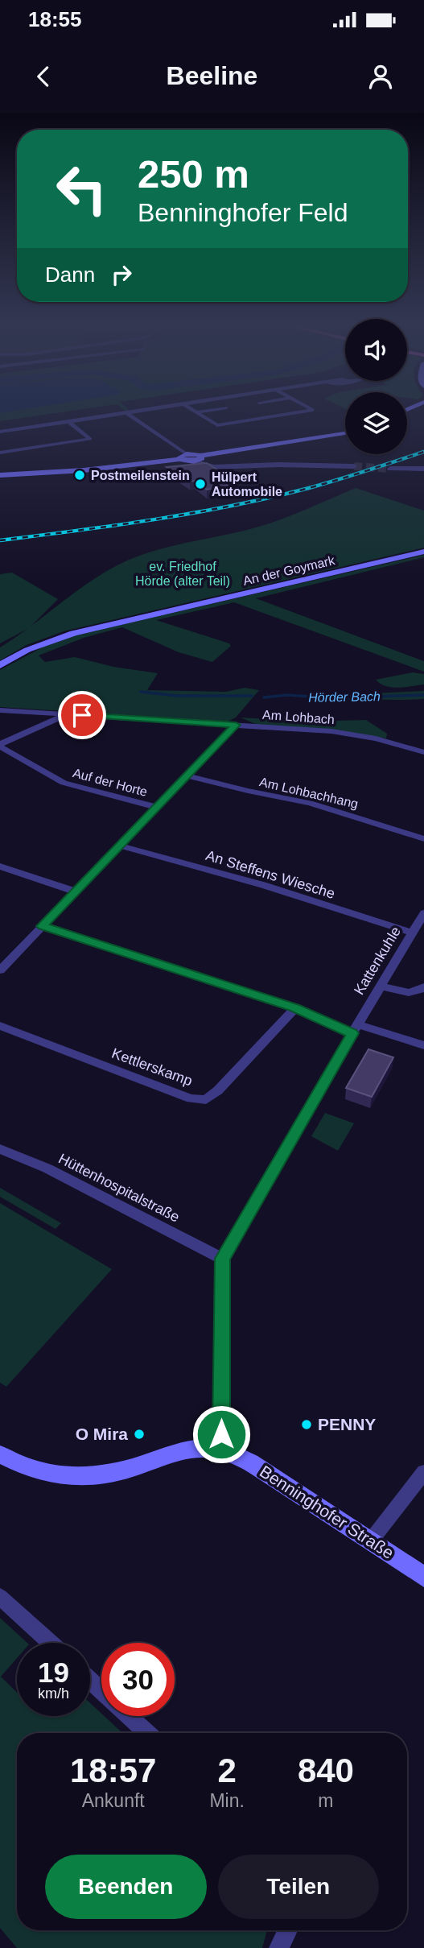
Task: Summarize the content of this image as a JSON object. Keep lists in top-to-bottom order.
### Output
{
  "streets": {
    "main road": ["An der Goymark", "Benninghofer Straße"],
    "street": [
      "Am Lohbach",
      "Auf der Horte",
      "Am Lohbachhang",
      "An Steffens Wiesche",
      "Kattenkuhle",
      "Kettlerskamp",
      "Hüttenhospitalstraße"
    ]
  },
  "crossings": [
    ["An Steffens Wiesche", "Kattenkuhle"],
    ["Kattenkuhle", "Hüttenhospitalstraße"]
  ],
  "water": ["Hörder Bach"],
  "parks": ["ev. Friedhof Hörde (alter Teil)"],
  "places": [
    "Postmeilenstein",
    "Hülpert Automobile",
    "PENNY",
    "O Mira"
  ],
  "page": {
    "status": "18:55",
    "header": "Beeline",
    "turn": ["250 m", "Benninghofer Feld"],
    "then": "Dann",
    "speed": "19 km/h",
    "limit": "30",
    "eta": [
      "18:57",
      "Ankunft",
      "2",
      "Min.",
      "840",
      "m"
    ],
    "buttons": ["Beenden", "Teilen"]
  }
}
